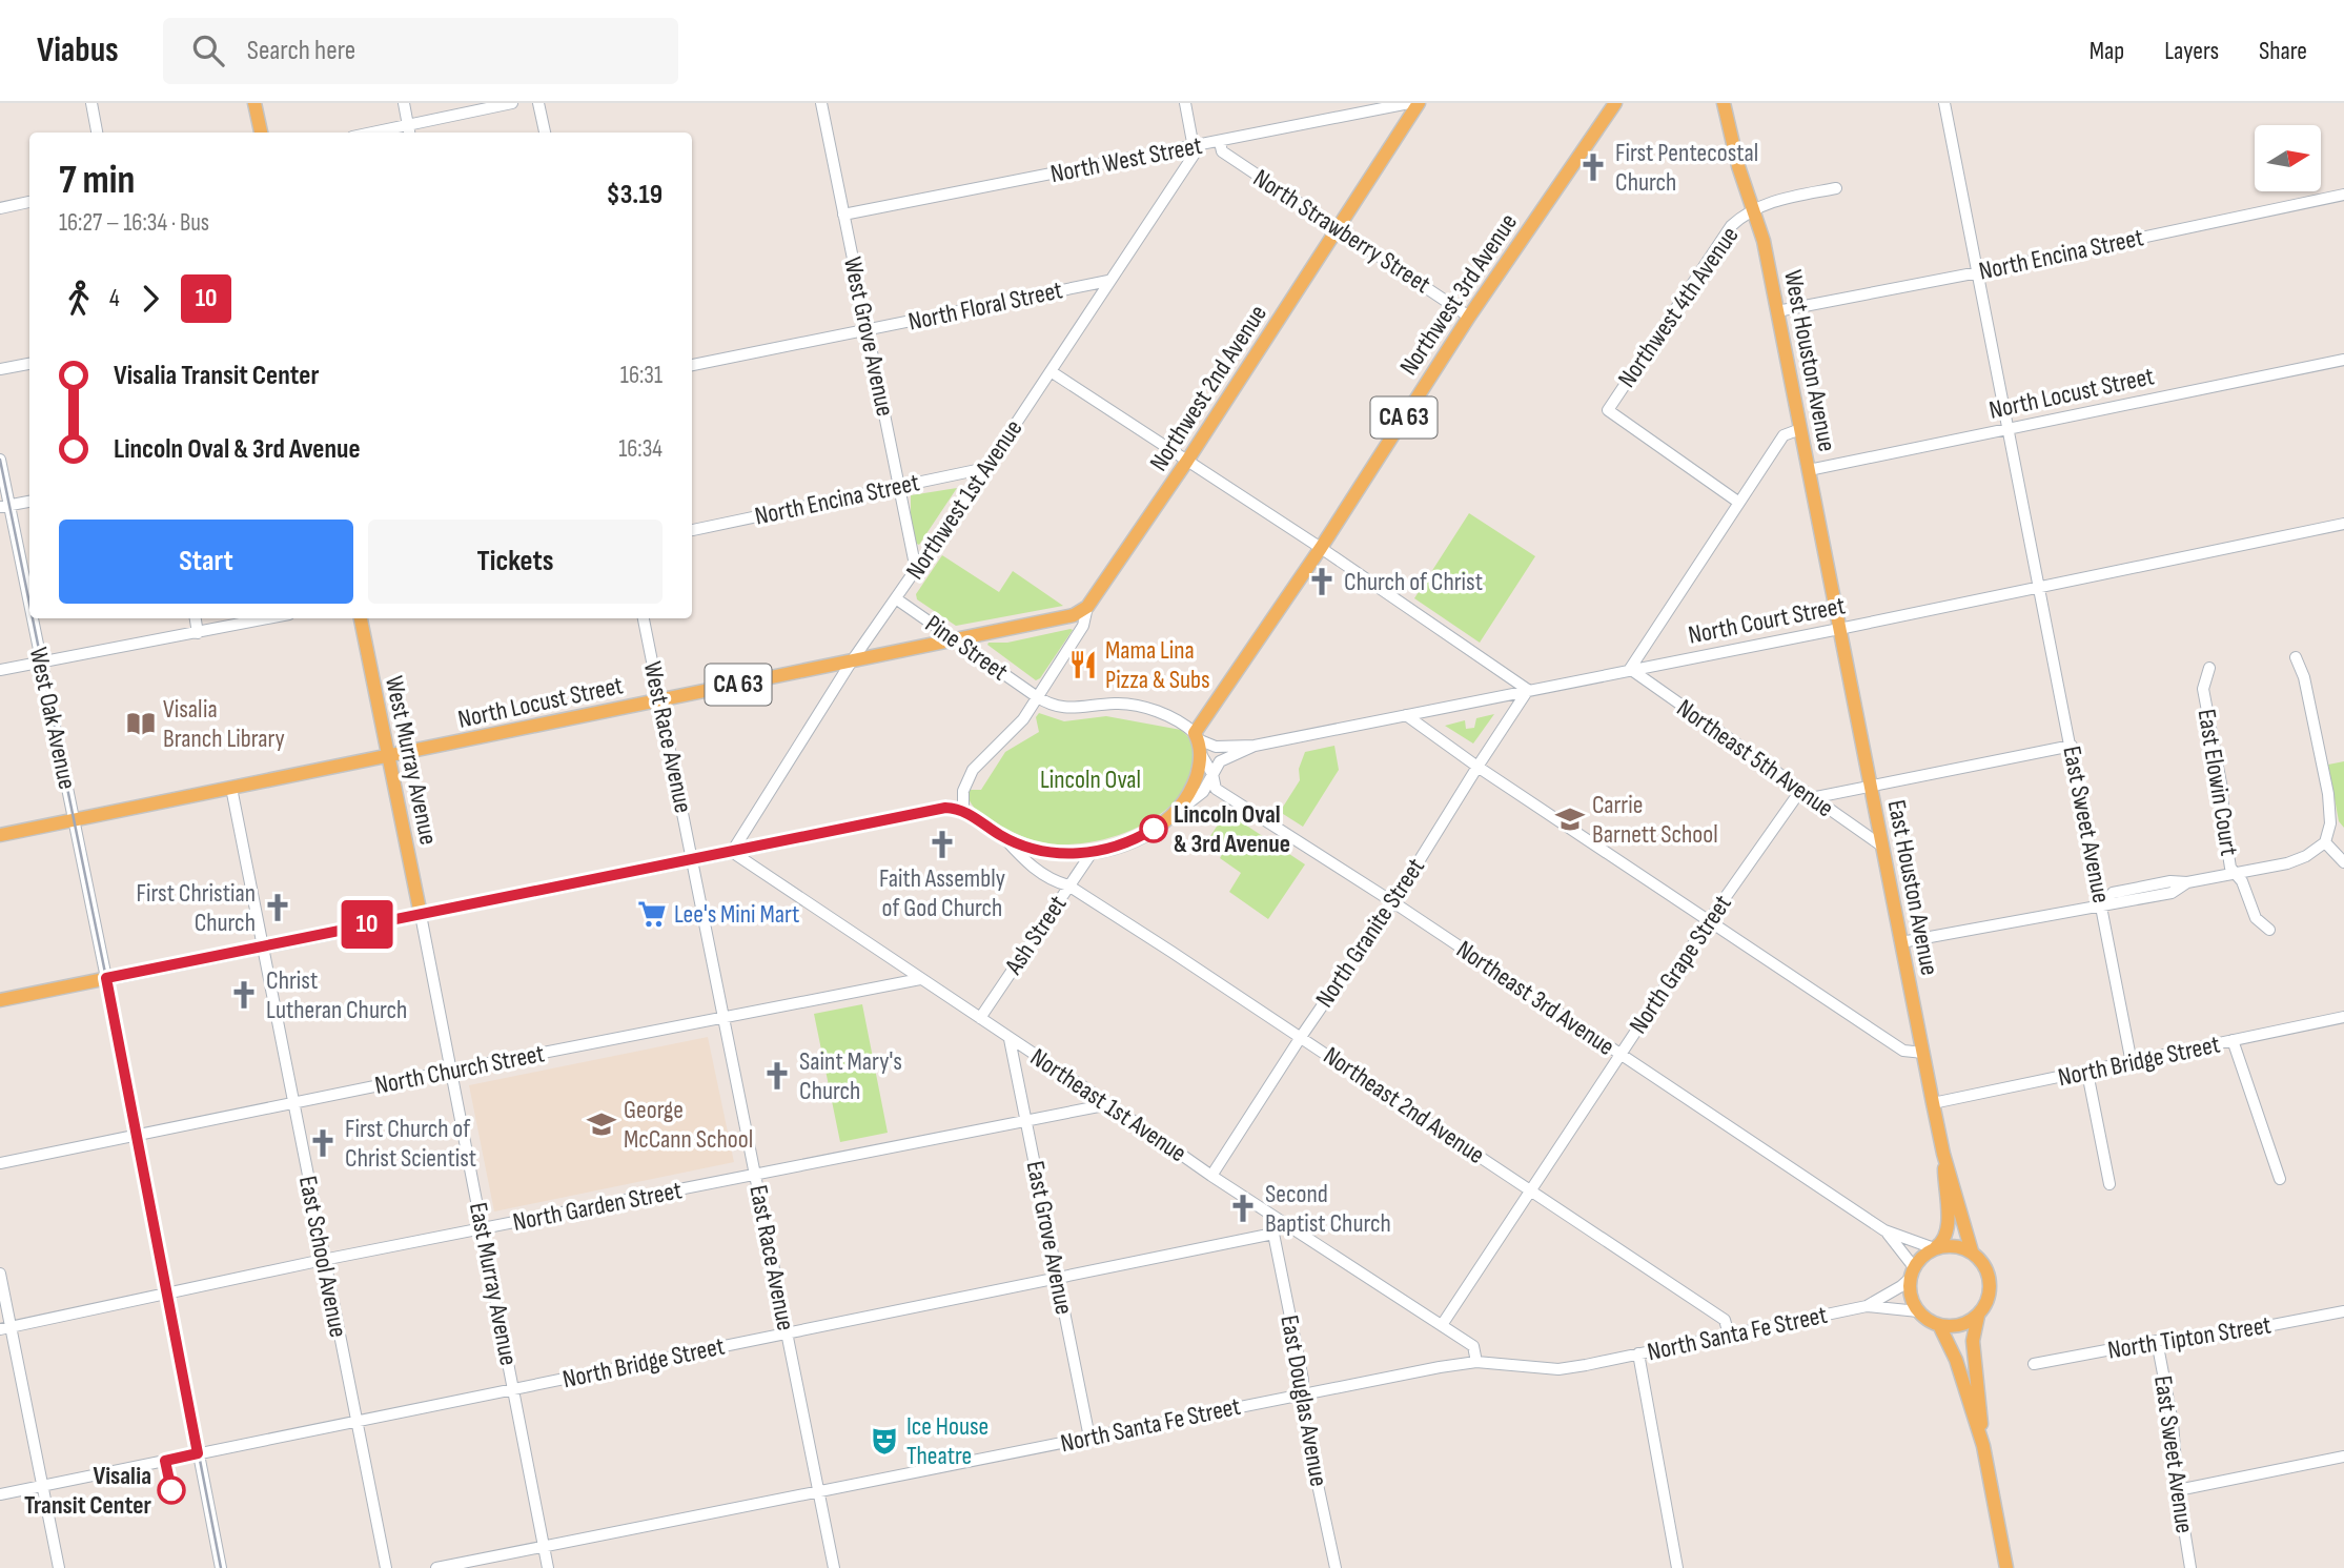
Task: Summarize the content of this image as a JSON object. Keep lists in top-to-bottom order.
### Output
{
  "streets": {
    "main road": [
      "Northwest 3rd Avenue",
      "West Houston Avenue",
      "Northwest 2nd Avenue",
      "North Locust Street",
      "CA 63",
      "West Murray Avenue",
      "East Houston Avenue"
    ],
    "street": [
      "North West Street",
      "North Strawberry Street",
      "North Encina Street",
      "North Floral Street",
      "Northwest 4th Avenue",
      "West Grove Avenue",
      "Northwest 1st Avenue",
      "North Court Street",
      "Pine Street",
      "West Oak Avenue",
      "West Race Avenue",
      "Northeast 5th Avenue",
      "East Elowin Court",
      "East Sweet Avenue",
      "North Granite Street",
      "Ash Street",
      "North Grape Street",
      "Northeast 3rd Avenue",
      "North Bridge Street",
      "North Church Street",
      "Northeast 1st Avenue",
      "Northeast 2nd Avenue",
      "North Garden Street",
      "East Grove Avenue",
      "East School Avenue",
      "East Race Avenue",
      "East Murray Avenue",
      "North Santa Fe Street",
      "North Tipton Street",
      "East Douglas Avenue"
    ]
  },
  "crossings": [
    ["North West Street", "North Strawberry Street"],
    ["North West Street", "West Grove Avenue"],
    ["North West Street", "Northwest 1st Avenue"],
    ["North Strawberry Street", "Northwest 3rd Avenue"],
    ["North Strawberry Street", "Northwest 2nd Avenue"],
    ["North Encina Street", "West Grove Avenue"],
    ["North Encina Street", "West Houston Avenue"],
    ["North Encina Street", "Northwest 1st Avenue"],
    ["North Encina Street", "East Sweet Avenue"],
    ["Northwest 3rd Avenue", "North Court Street"],
    ["North Floral Street", "West Grove Avenue"],
    ["North Floral Street", "Northwest 1st Avenue"],
    ["Northwest 4th Avenue", "West Houston Avenue"],
    ["West Grove Avenue", "Northwest 1st Avenue"],
    ["West Houston Avenue", "North Locust Street"],
    ["West Houston Avenue", "North Court Street"],
    ["West Houston Avenue", "East Houston Avenue"],
    ["Northwest 2nd Avenue", "North Locust Street"],
    ["Northwest 2nd Avenue", "Pine Street"],
    ["North Locust Street", "Northwest 1st Avenue"],
    ["North Locust Street", "Pine Street"],
    ["North Locust Street", "West Oak Avenue"],
    ["North Locust Street", "West Race Avenue"],
    ["North Locust Street", "West Murray Avenue"],
    ["North Locust Street", "East Sweet Avenue"],
    ["North Locust Street", "East School Avenue"],
    ["Northwest 1st Avenue", "Pine Street"],
    ["Northwest 1st Avenue", "Northeast 1st Avenue"],
    ["North Court Street", "Northeast 5th Avenue"],
    ["North Court Street", "East Sweet Avenue"],
    ["North Court Street", "East Houston Avenue"],
    ["North Court Street", "North Granite Street"],
    ["West Oak Avenue", "North Bridge Street"],
    ["West Oak Avenue", "North Church Street"],
    ["West Oak Avenue", "North Garden Street"],
    ["West Race Avenue", "East Race Avenue"],
    ["Northeast 5th Avenue", "East Houston Avenue"],
    ["Northeast 5th Avenue", "North Grape Street"],
    ["West Murray Avenue", "East Murray Avenue"],
    ["East Sweet Avenue", "North Bridge Street"],
    ["East Sweet Avenue", "North Tipton Street"],
    ["East Houston Avenue", "Northeast 3rd Avenue"],
    ["East Houston Avenue", "North Bridge Street"],
    ["East Houston Avenue", "North Santa Fe Street"],
    ["North Granite Street", "Northeast 3rd Avenue"],
    ["North Granite Street", "Northeast 1st Avenue"],
    ["North Granite Street", "Northeast 2nd Avenue"],
    ["Ash Street", "Northeast 1st Avenue"],
    ["Ash Street", "Northeast 2nd Avenue"],
    ["North Grape Street", "Northeast 3rd Avenue"],
    ["North Grape Street", "Northeast 1st Avenue"],
    ["North Grape Street", "Northeast 2nd Avenue"],
    ["Northeast 3rd Avenue", "North Santa Fe Street"],
    ["North Bridge Street", "East Grove Avenue"],
    ["North Bridge Street", "East School Avenue"],
    ["North Bridge Street", "East Race Avenue"],
    ["North Bridge Street", "East Murray Avenue"],
    ["North Bridge Street", "East Douglas Avenue"],
    ["North Church Street", "Northeast 1st Avenue"],
    ["North Church Street", "East School Avenue"],
    ["North Church Street", "East Race Avenue"],
    ["North Church Street", "East Murray Avenue"],
    ["Northeast 1st Avenue", "North Garden Street"],
    ["Northeast 1st Avenue", "East Grove Avenue"],
    ["Northeast 1st Avenue", "North Santa Fe Street"],
    ["Northeast 2nd Avenue", "North Santa Fe Street"],
    ["North Garden Street", "East Grove Avenue"],
    ["North Garden Street", "East School Avenue"],
    ["North Garden Street", "East Race Avenue"],
    ["North Garden Street", "East Murray Avenue"],
    ["East Grove Avenue", "North Santa Fe Street"],
    ["East Race Avenue", "North Santa Fe Street"],
    ["East Murray Avenue", "North Santa Fe Street"],
    ["North Santa Fe Street", "East Douglas Avenue"]
  ],
  "parks": ["Lincoln Oval"],
  "places": {
    "church": [
      "First Pentecostal Church",
      "Church of Christ",
      "Faith Assembly of God Church",
      "First Christian Church",
      "Christ Lutheran Church",
      "Saint Mary's Church",
      "First Church of Christ Scientist",
      "Second Baptist Church"
    ],
    "restaurant": ["Mama Lina Pizza & Subs"],
    "library": ["Visalia Branch Library"],
    "school or university": ["Carrie Barnett School", "George McCann School"],
    "other": ["Lincoln Oval & 3rd Avenue", "Visalia Transit Center"],
    "supermarket": ["Lee's Mini Mart"],
    "theatre": ["Ice House Theatre"]
  },
  "lines": ["bus line 10"],
  "north": "right",
  "page": {
    "header": "Viabus",
    "search": "Search here",
    "nav": ["Map", "Layers", "Share"],
    "on_map": "10",
    "heading": ["7 min", "16:27 – 16:34 · Bus", "$3.19"],
    "legs": ["4", "10"],
    "list": [
      {
        "name": "Visalia Transit Center",
        "value": "16:31"
      },
      {
        "name": "Lincoln Oval & 3rd Avenue",
        "value": "16:34"
      }
    ],
    "buttons": ["Start", "Tickets"]
  }
}
